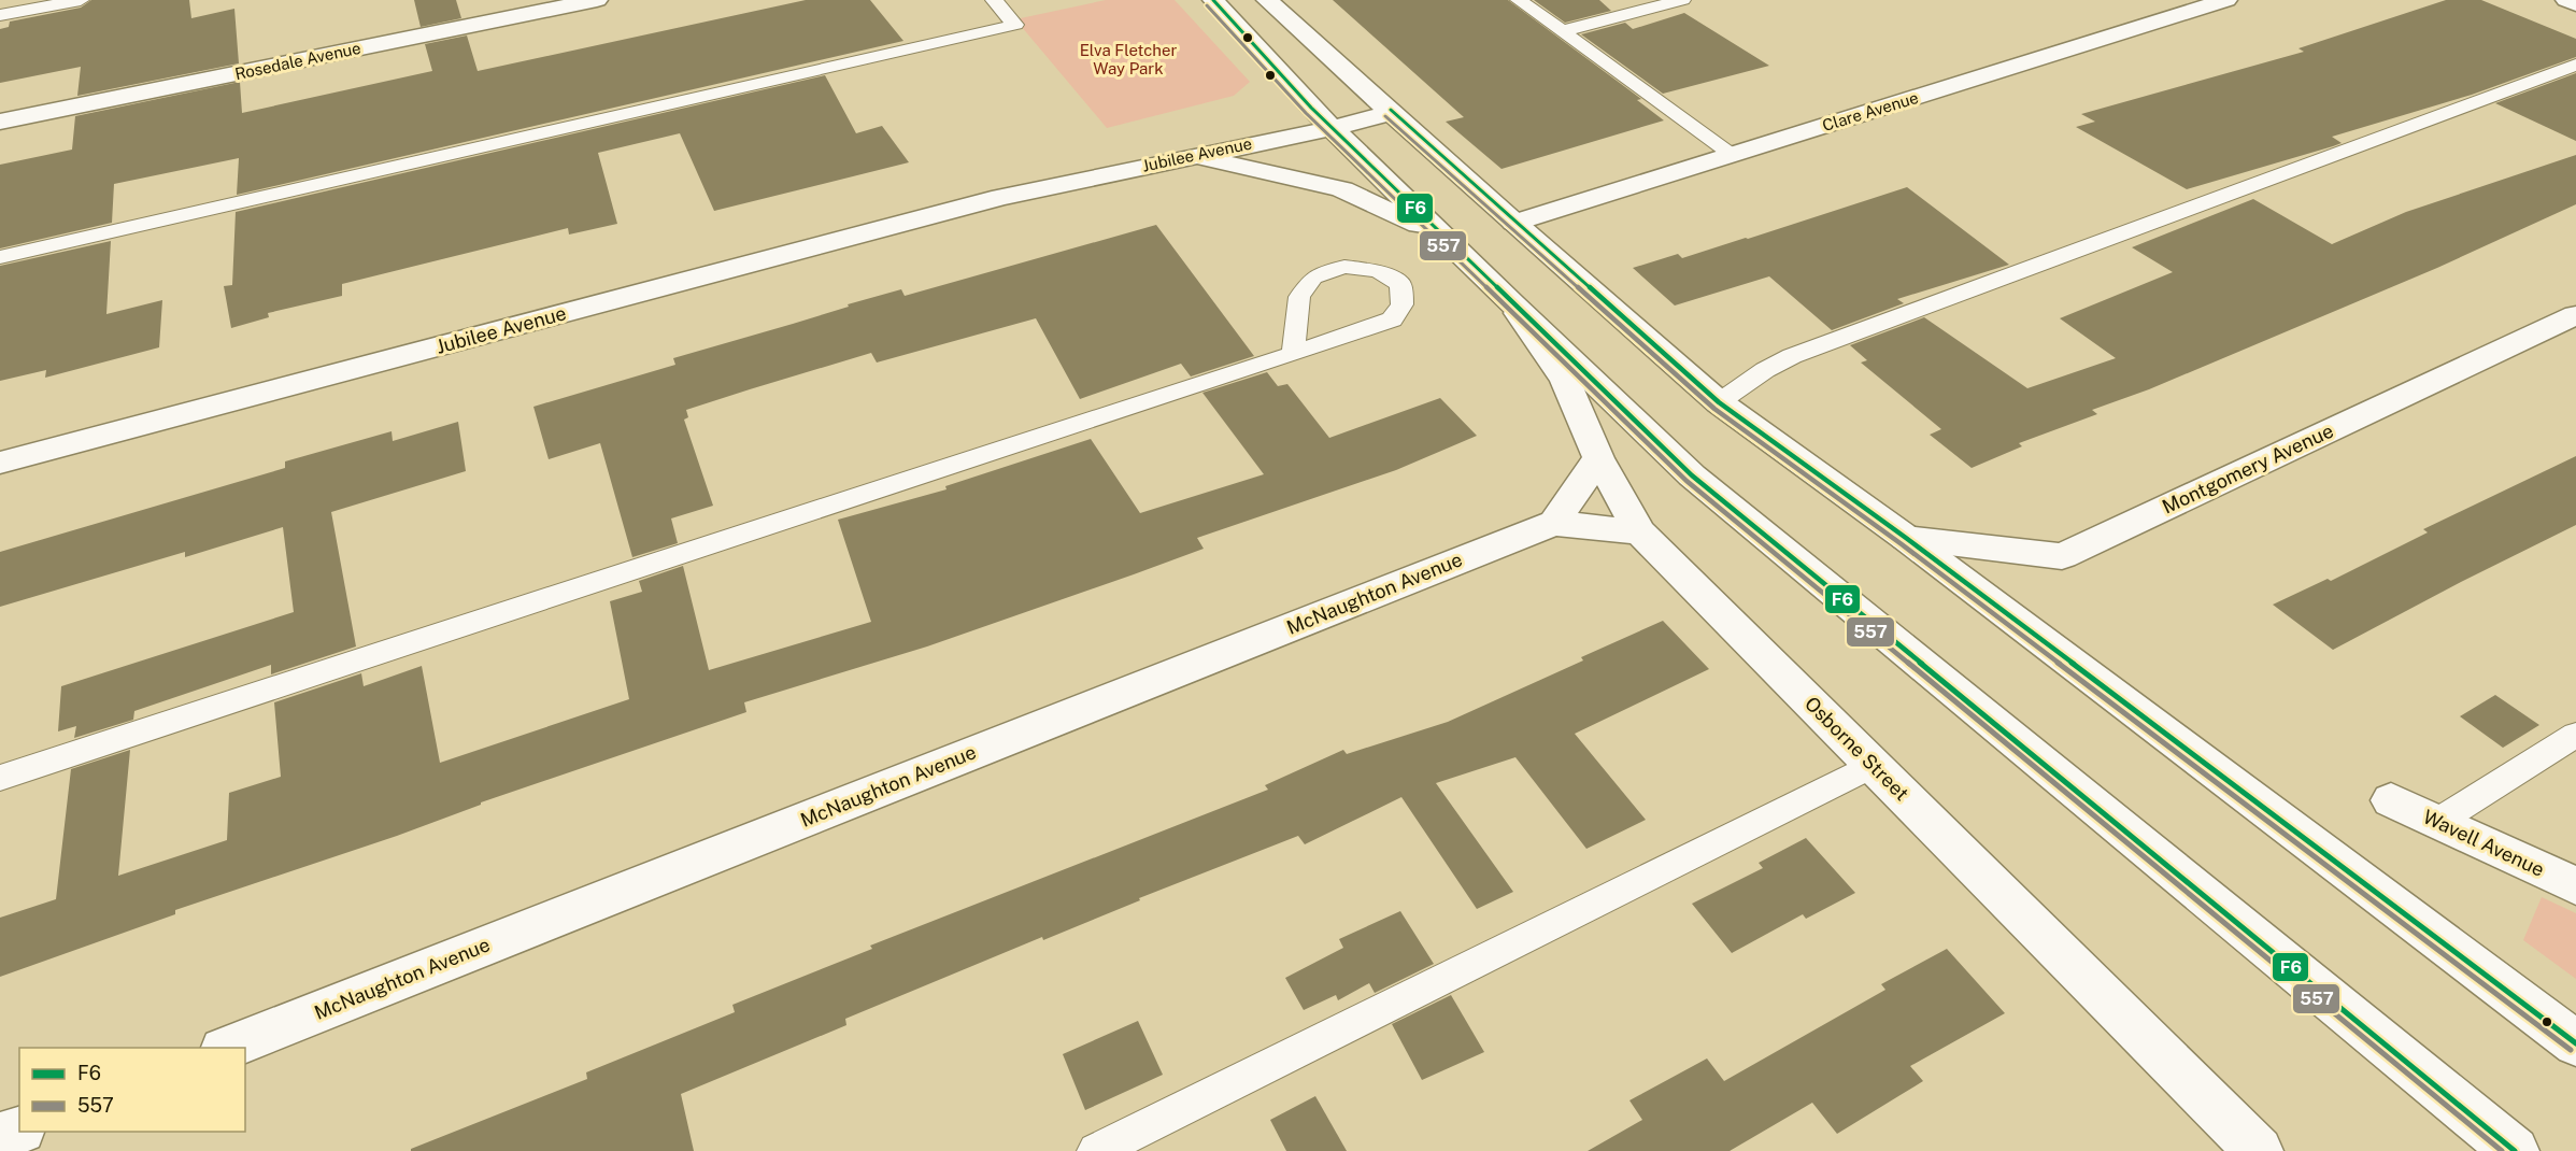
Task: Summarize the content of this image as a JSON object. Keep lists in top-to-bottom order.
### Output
{
  "streets": {
    "main road": [
      "Rosedale Avenue",
      "Clare Avenue",
      "Jubilee Avenue",
      "Montgomery Avenue",
      "McNaughton Avenue",
      "Osborne Street",
      "Wavell Avenue"
    ]
  },
  "crossings": [
    ["Jubilee Avenue", "Osborne Street"],
    ["McNaughton Avenue", "Osborne Street"]
  ],
  "parks": ["Elva Fletcher Way Park"],
  "lines": ["transit line F6", "transit line 557"],
  "legend": ["F6", "557"]
}
